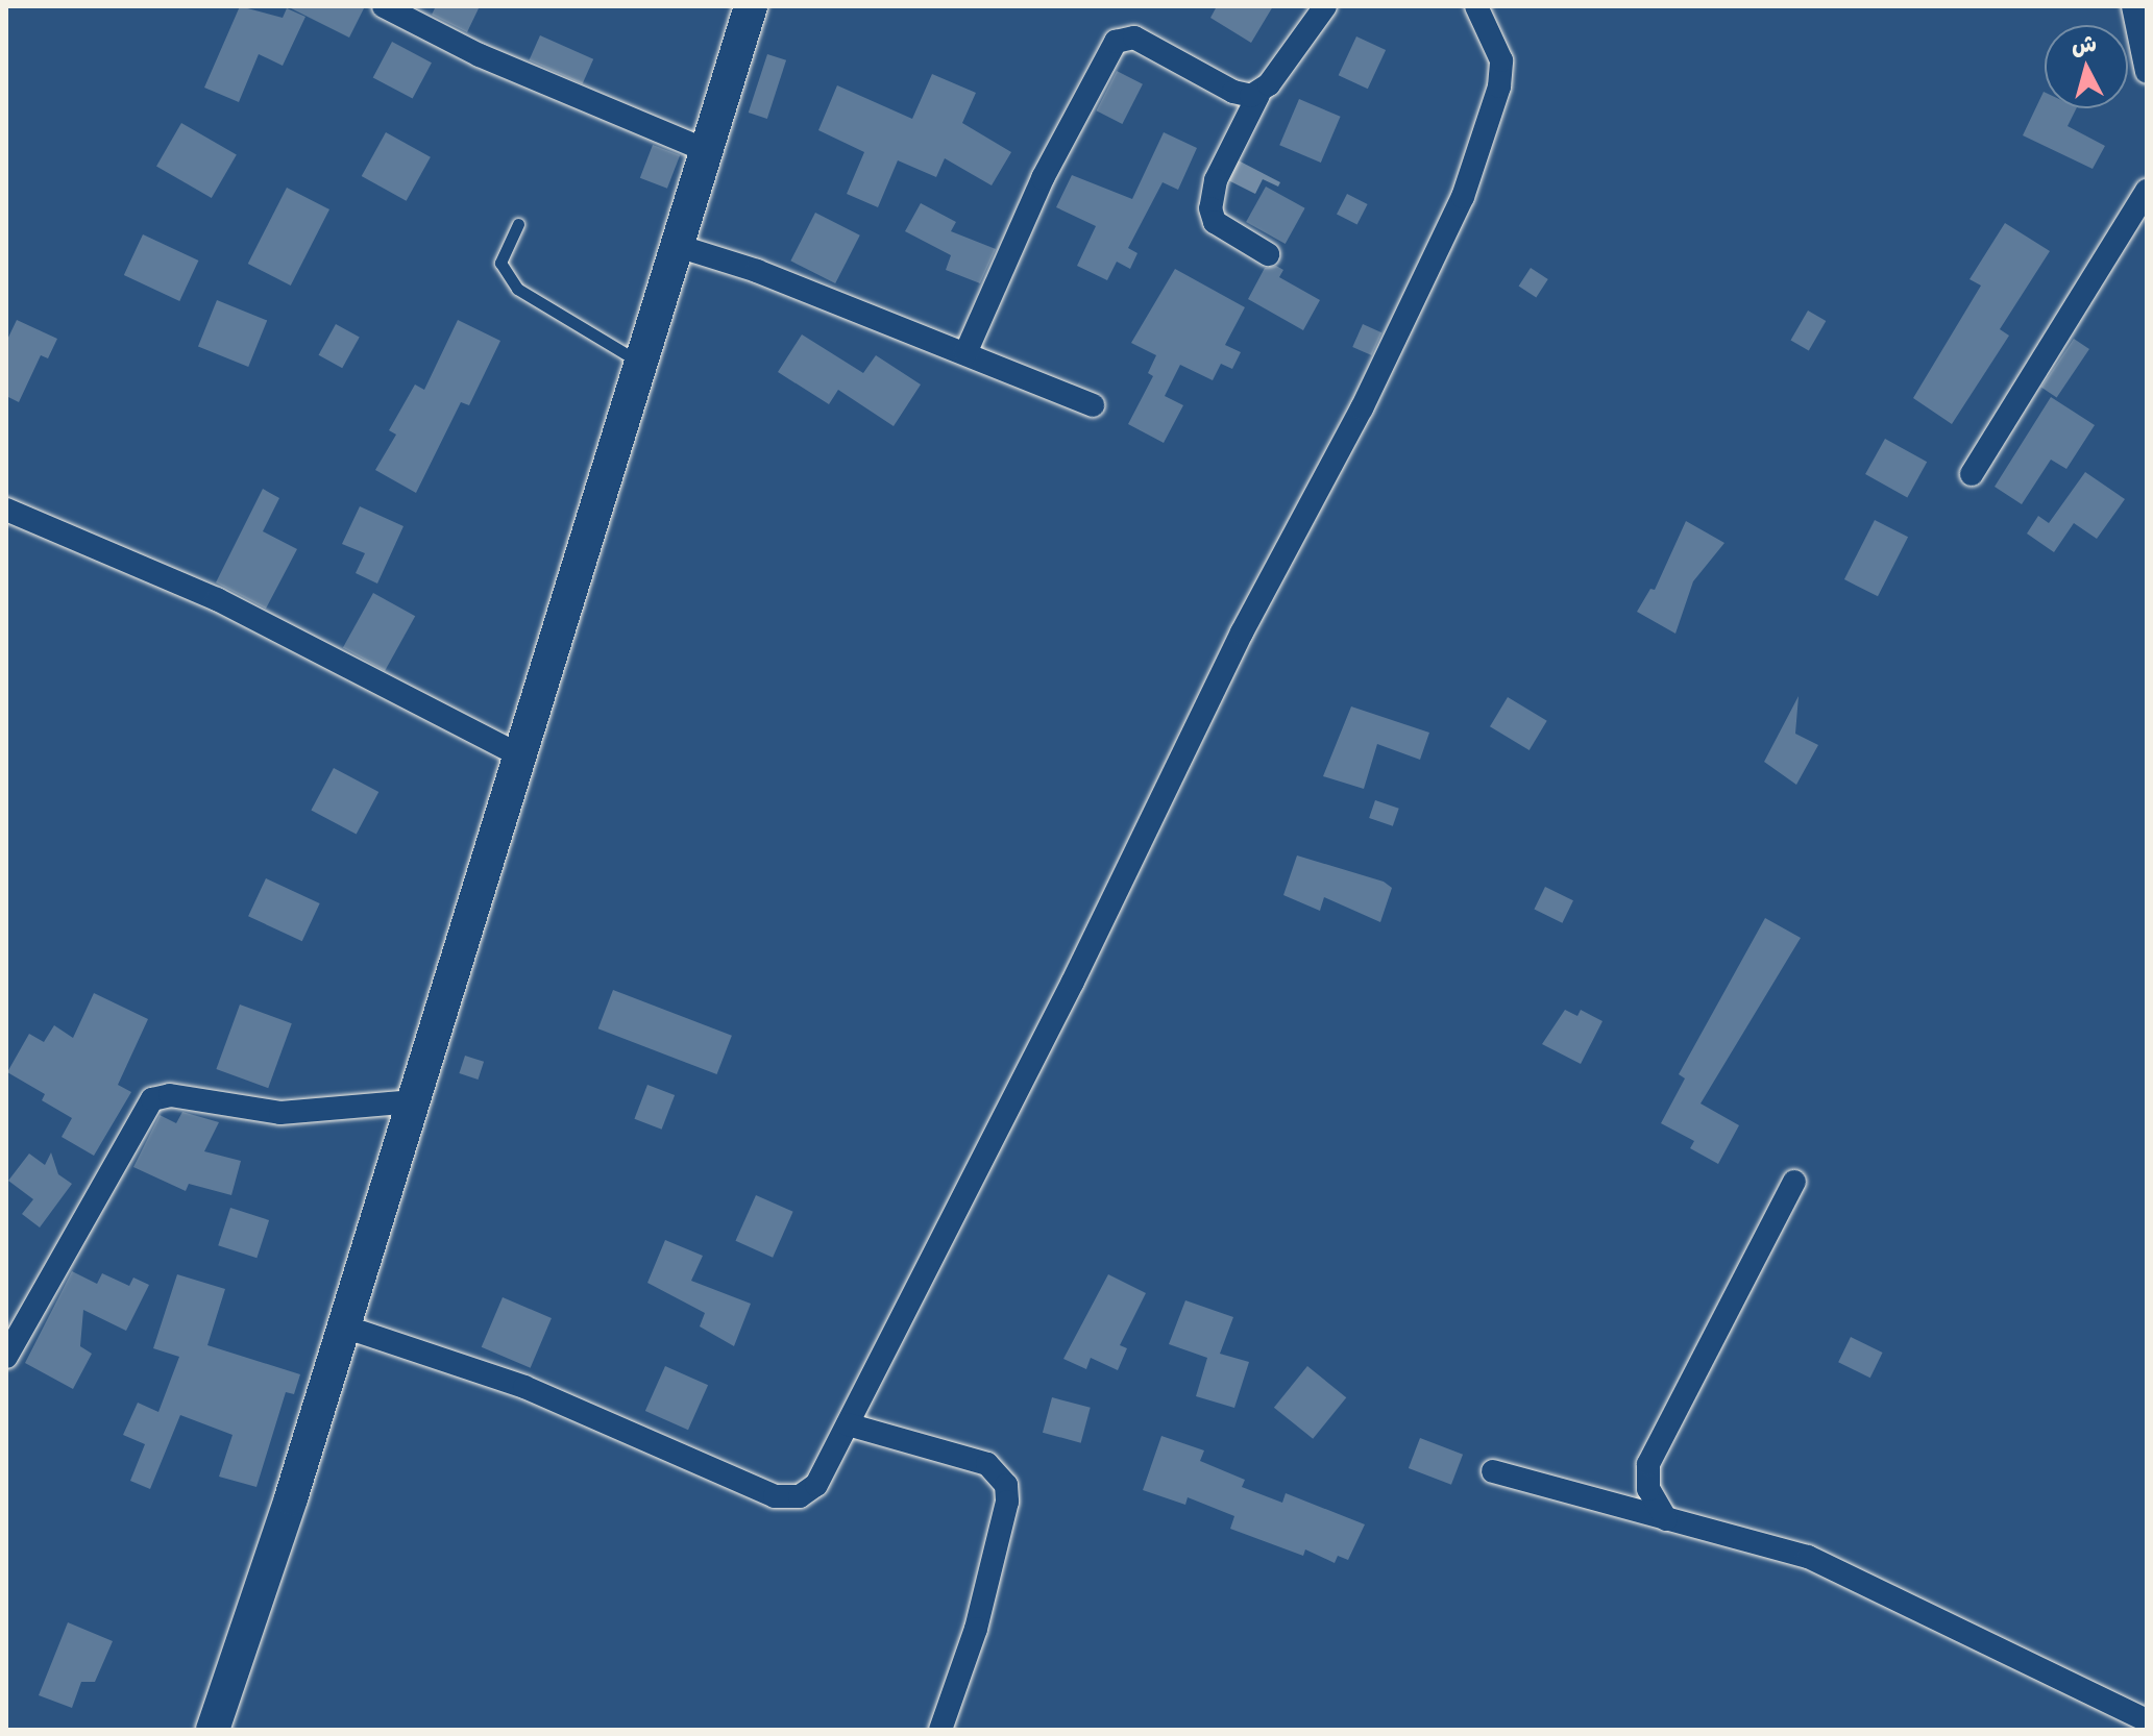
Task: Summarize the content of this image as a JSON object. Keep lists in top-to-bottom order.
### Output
{
  "north": "top"
}
